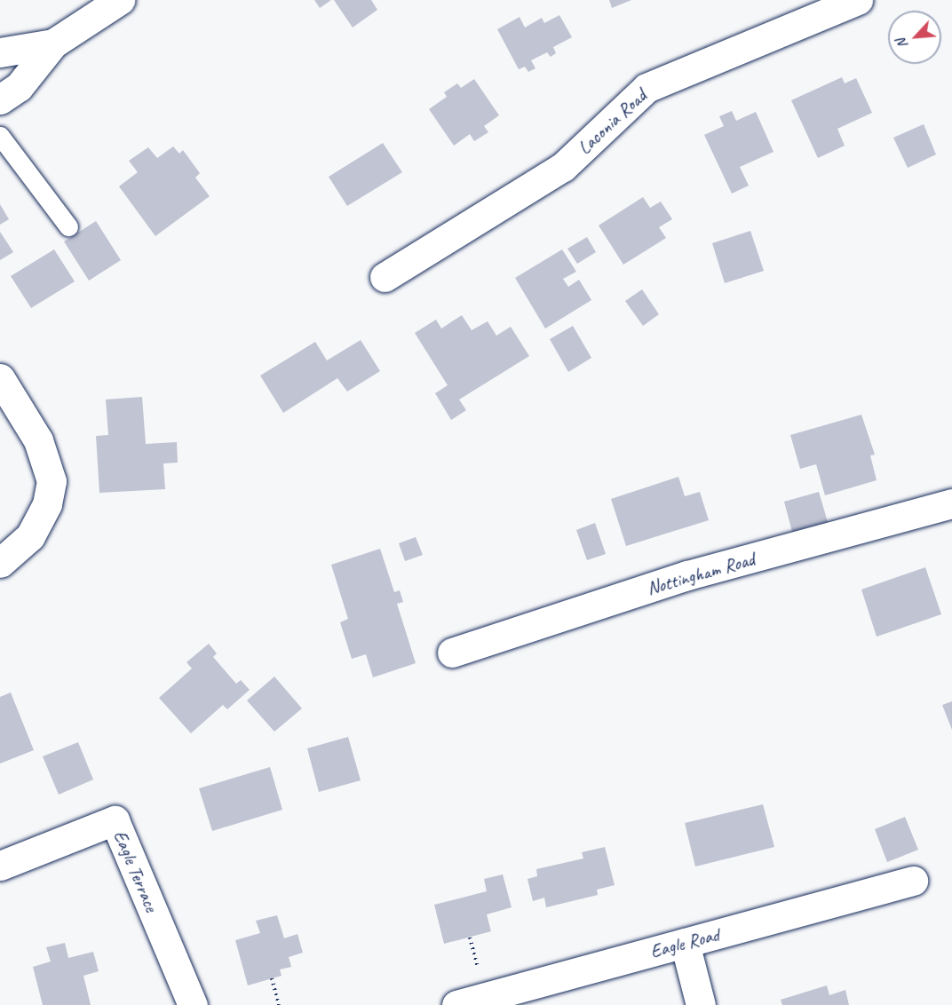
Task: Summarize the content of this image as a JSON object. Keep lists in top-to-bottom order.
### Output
{
  "streets": {
    "street": [
      "Laconia Road",
      "Nottingham Road",
      "Eagle Terrace",
      "Eagle Road"
    ]
  },
  "north": "bottom left"
}
